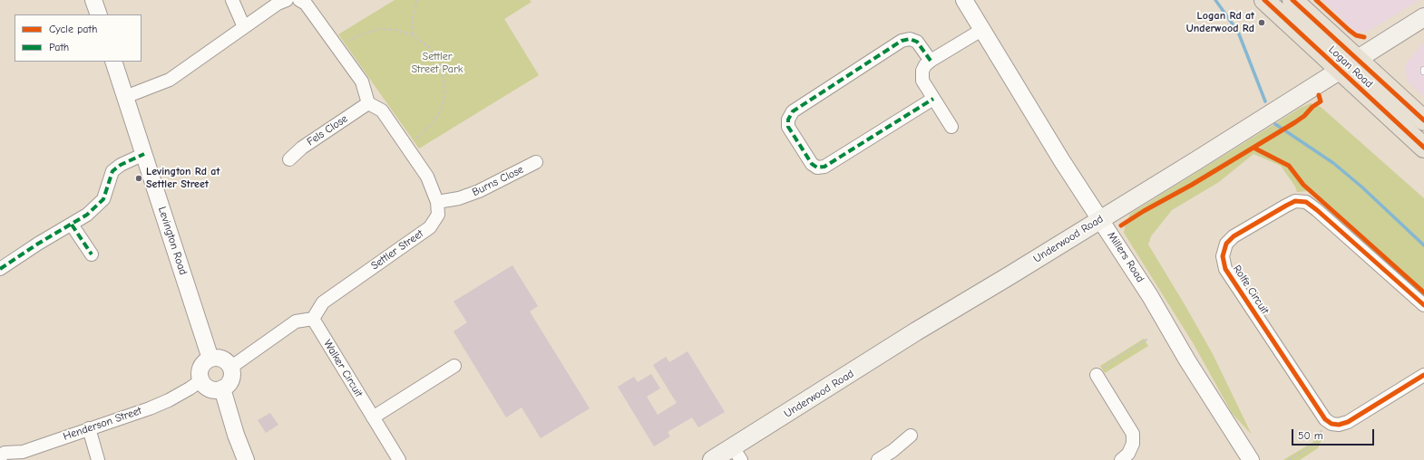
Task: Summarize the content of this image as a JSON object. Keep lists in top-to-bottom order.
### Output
{
  "streets": {
    "main road": ["Logan Road", "Underwood Road"],
    "street": [
      "Fels Close",
      "Burns Close",
      "Levington Road",
      "Settler Street",
      "Millers Road",
      "Rolfe Circuit",
      "Walker Circuit",
      "Henderson Street"
    ]
  },
  "crossings": [
    ["Logan Road", "Underwood Road"],
    ["Fels Close", "Settler Street"],
    ["Burns Close", "Settler Street"],
    ["Underwood Road", "Millers Road"],
    ["Levington Road", "Henderson Street"],
    ["Settler Street", "Walker Circuit"]
  ],
  "parks": ["Settler Street Park"],
  "places": ["Logan Rd at Underwood Rd", "Levington Rd at Settler Street"],
  "legend": ["Cycle path", "Path"],
  "scale_bar": "50 m"
}
